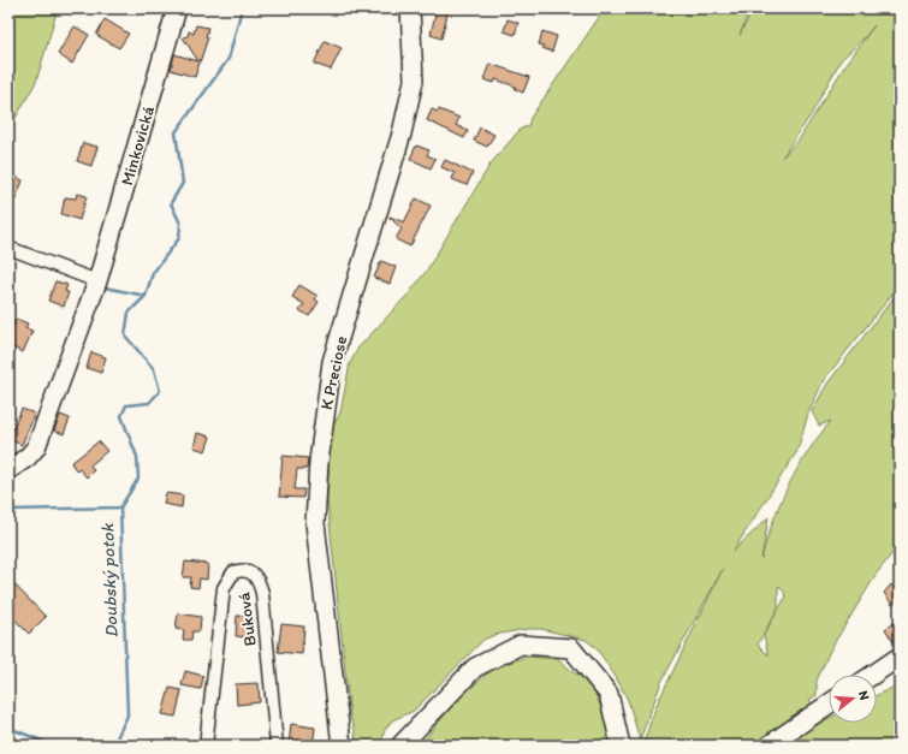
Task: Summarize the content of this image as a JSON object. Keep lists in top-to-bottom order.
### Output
{
  "streets": {
    "street": ["Minkovická", "K Preciose", "Buková"]
  },
  "water": ["Doubský potok"],
  "north": "right"
}
